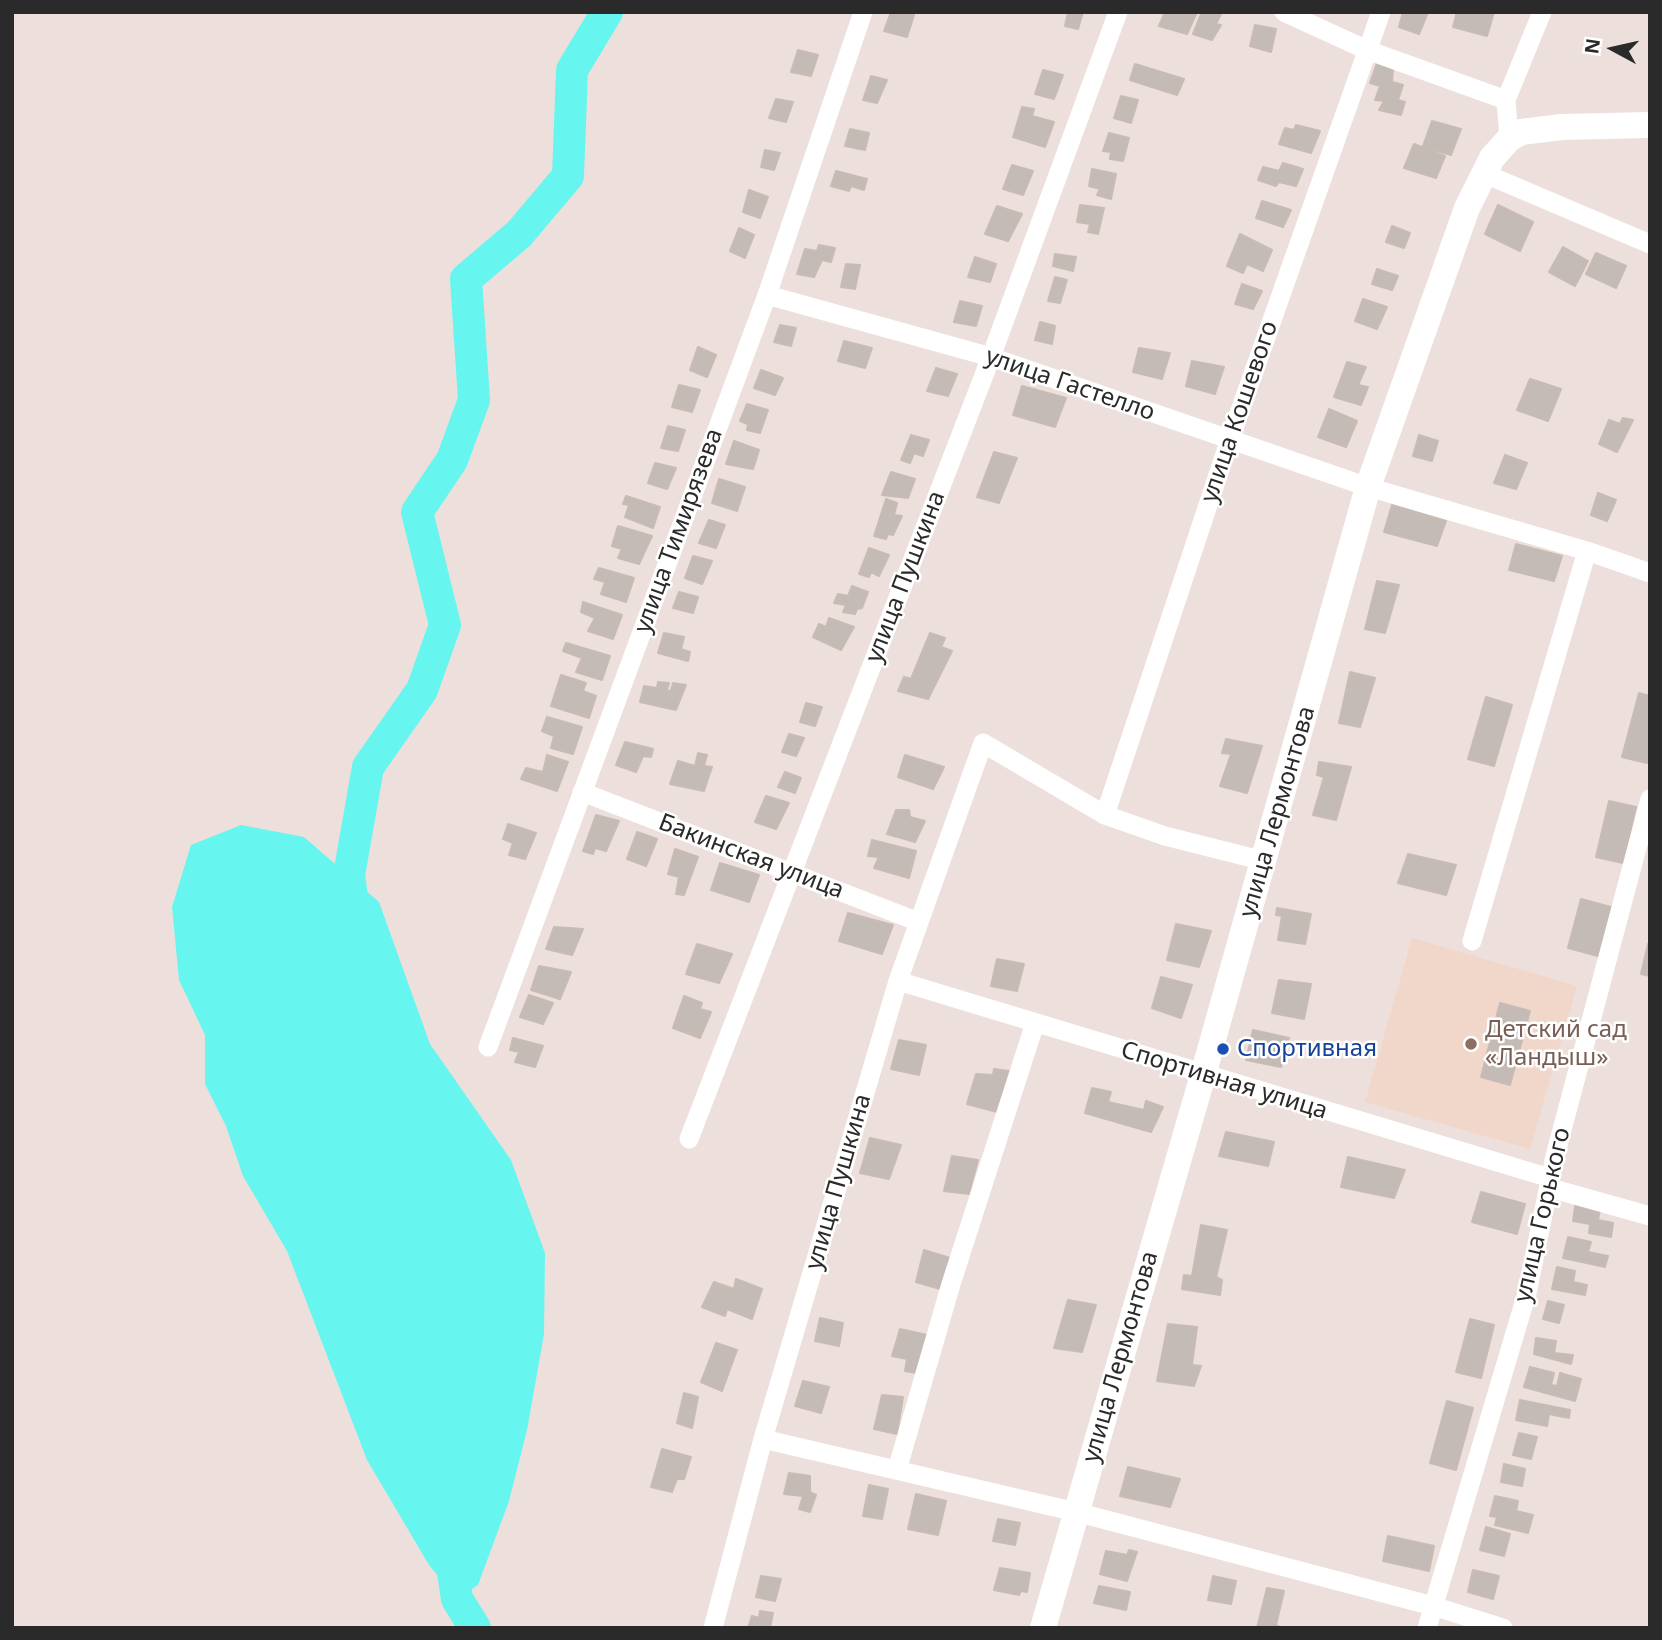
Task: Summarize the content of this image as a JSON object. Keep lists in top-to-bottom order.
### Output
{
  "streets": {
    "street": [
      "улица Гастелло",
      "улица Кошевого",
      "улица Тимирязева",
      "улица Пушкина",
      "улица Лермонтова",
      "Бакинская улица",
      "Спортивная улица",
      "улица Горького"
    ]
  },
  "crossings": [
    ["улица Гастелло", "улица Кошевого"],
    ["улица Гастелло", "улица Тимирязева"],
    ["улица Гастелло", "улица Пушкина"],
    ["улица Гастелло", "улица Лермонтова"],
    ["улица Кошевого", "улица Пушкина"],
    ["улица Тимирязева", "Бакинская улица"],
    ["улица Пушкина", "Бакинская улица"],
    ["улица Пушкина", "Спортивная улица"],
    ["улица Лермонтова", "Спортивная улица"],
    ["Спортивная улица", "улица Горького"]
  ],
  "places": ["Детский сад «Ландыш»", "Спортивная"],
  "north": "left"
}
